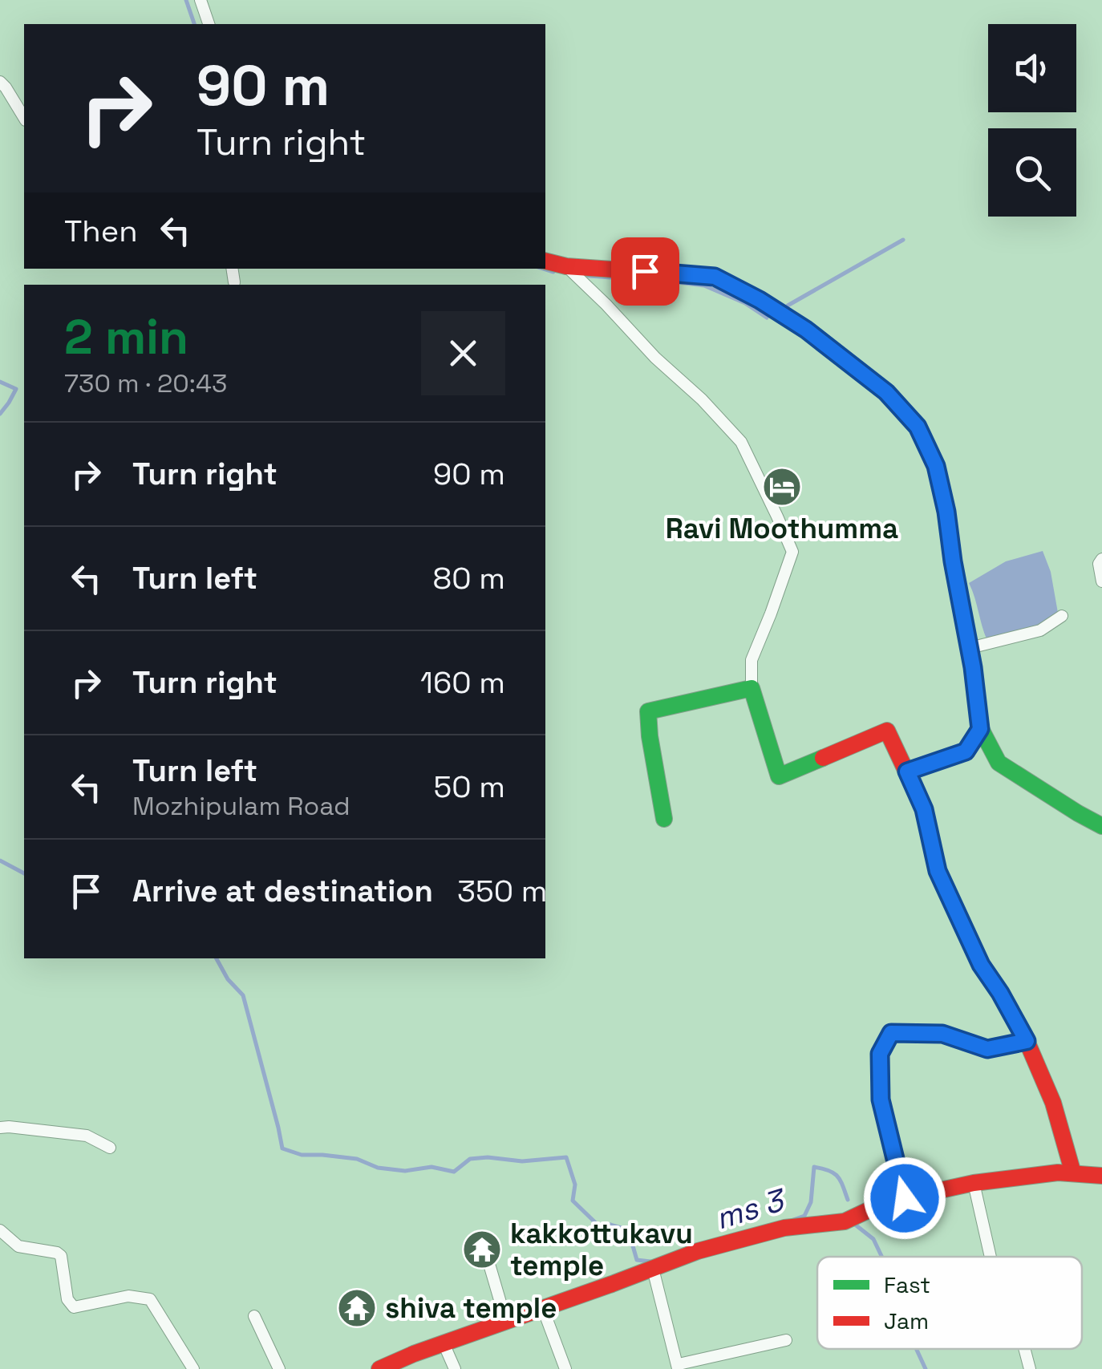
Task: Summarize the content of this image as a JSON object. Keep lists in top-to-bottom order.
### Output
{
  "water": ["ms 3"],
  "places": {
    "hotel": ["Ravi Moothumma"],
    "temple": ["kakkottukavu temple", "shiva temple"]
  },
  "legend": ["Fast", "Jam"],
  "page": {
    "turn": ["90 m", "Turn right"],
    "then": "Then",
    "heading": ["2 min", "730 m · 20:43"],
    "list": [
      {
        "name": "Turn right",
        "value": "90 m"
      },
      {
        "name": "Turn left",
        "value": "80 m"
      },
      {
        "name": "Turn right",
        "value": "160 m"
      },
      {
        "name": "Turn left",
        "note": "Mozhipulam Road",
        "value": "50 m"
      },
      {
        "name": "Arrive at destination",
        "value": "350 m"
      }
    ]
  }
}
